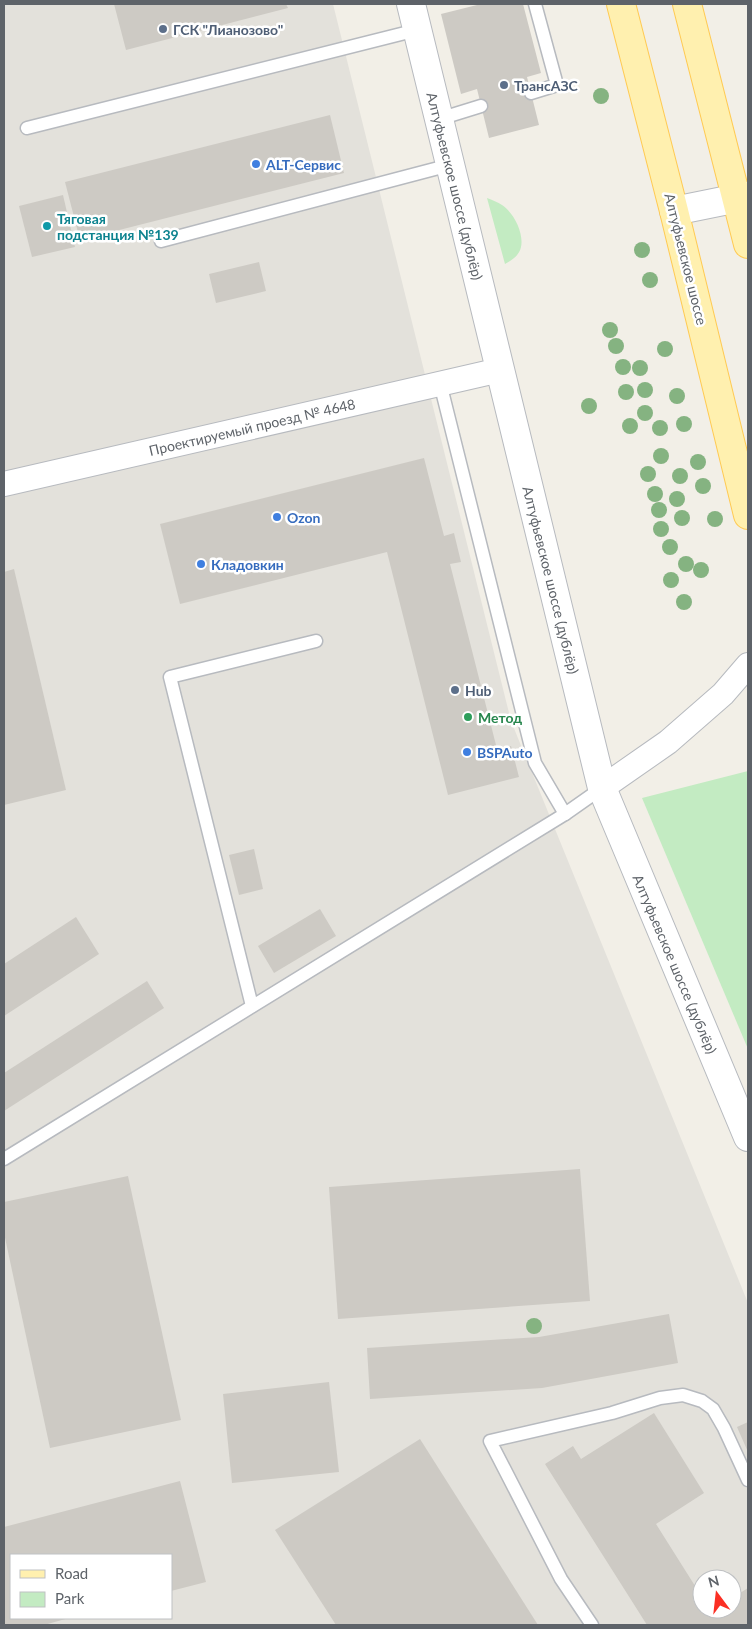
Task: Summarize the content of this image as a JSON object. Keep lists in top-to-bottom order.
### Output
{
  "streets": {
    "main road": ["Алтуфьевское шоссе"],
    "street": ["Алтуфьевское шоссе (дублёр)", "Проектируемый проезд № 4648"]
  },
  "crossings": [
    ["Алтуфьевское шоссе (дублёр)", "Проектируемый проезд № 4648"]
  ],
  "places": [
    "ГСК \"Лианозово\"",
    "ТрансАЗС",
    "ALT-Сервис",
    "Тяговая подстанция №139",
    "Ozon",
    "Кладовкин",
    "Hub",
    "Метод",
    "BSPAuto"
  ],
  "legend": ["Road", "Park"],
  "north": "top"
}
